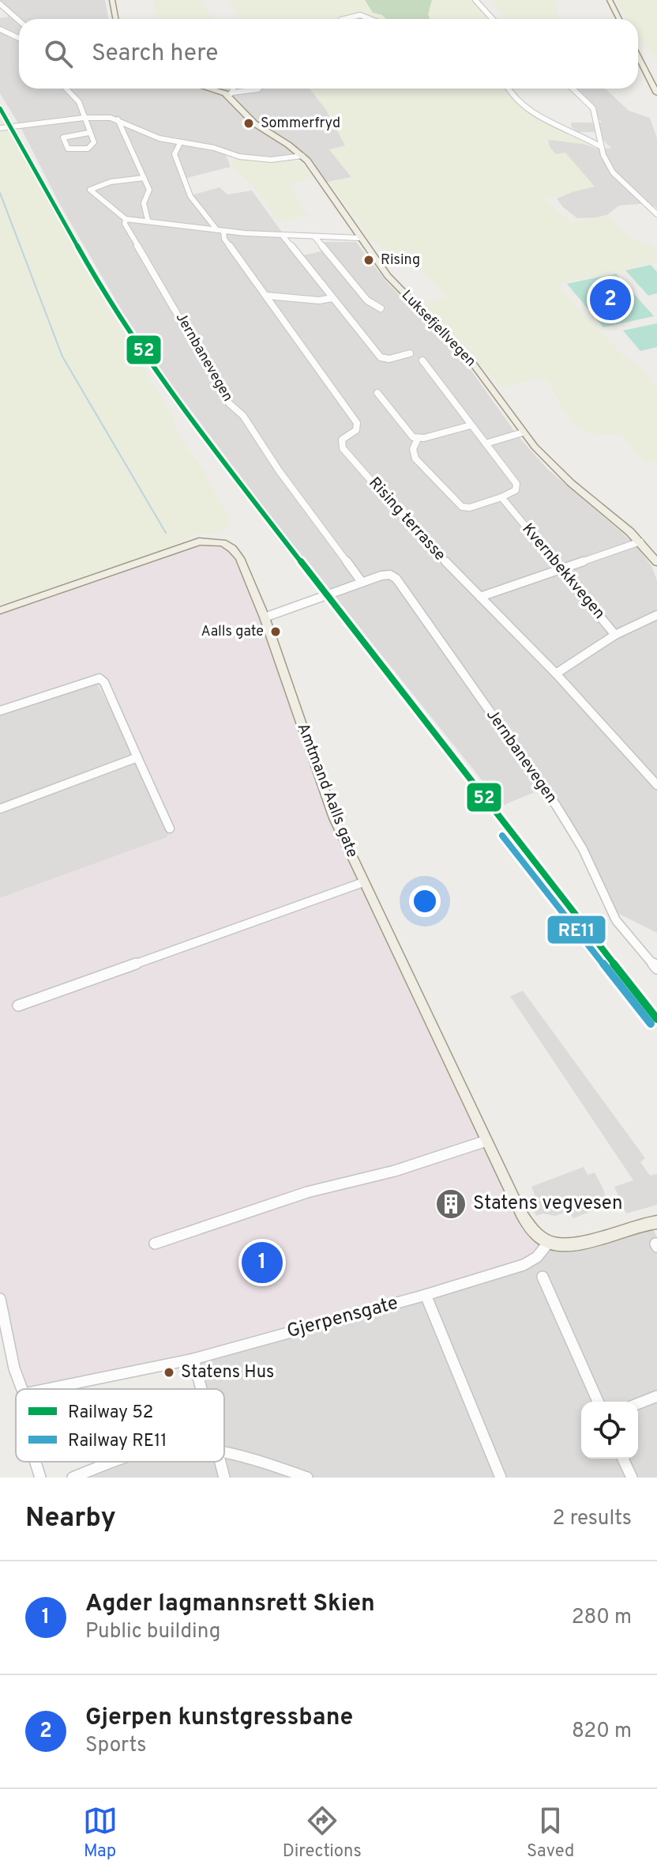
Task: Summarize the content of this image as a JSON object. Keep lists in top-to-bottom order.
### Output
{
  "streets": {
    "main road": ["Luksefjellvegen", "Amtmand Aalls gate"],
    "street": [
      "Jernbanevegen",
      "Rising terrasse",
      "Kvernbekkvegen",
      "Gjerpensgate"
    ]
  },
  "crossings": [
    ["Jernbanevegen", "Amtmand Aalls gate"],
    ["Rising terrasse", "Kvernbekkvegen"],
    ["Amtmand Aalls gate", "Gjerpensgate"]
  ],
  "places": {
    "other": [
      "Sommerfryd",
      "Rising",
      "Aalls gate",
      "Statens Hus"
    ],
    "building": ["Statens vegvesen"]
  },
  "lines": ["rail line 52", "rail line RE11"],
  "legend": ["Railway 52", "Railway RE11"],
  "page": {
    "search": "Search here",
    "pins": ["2", "1"],
    "heading": ["Nearby", "2 results"],
    "list": [
      {
        "mark": "1",
        "name": "Agder lagmannsrett Skien",
        "note": "Public building",
        "value": "280 m"
      },
      {
        "mark": "2",
        "name": "Gjerpen kunstgressbane",
        "note": "Sports",
        "value": "820 m"
      }
    ],
    "nav": ["Map", "Directions", "Saved"]
  }
}
